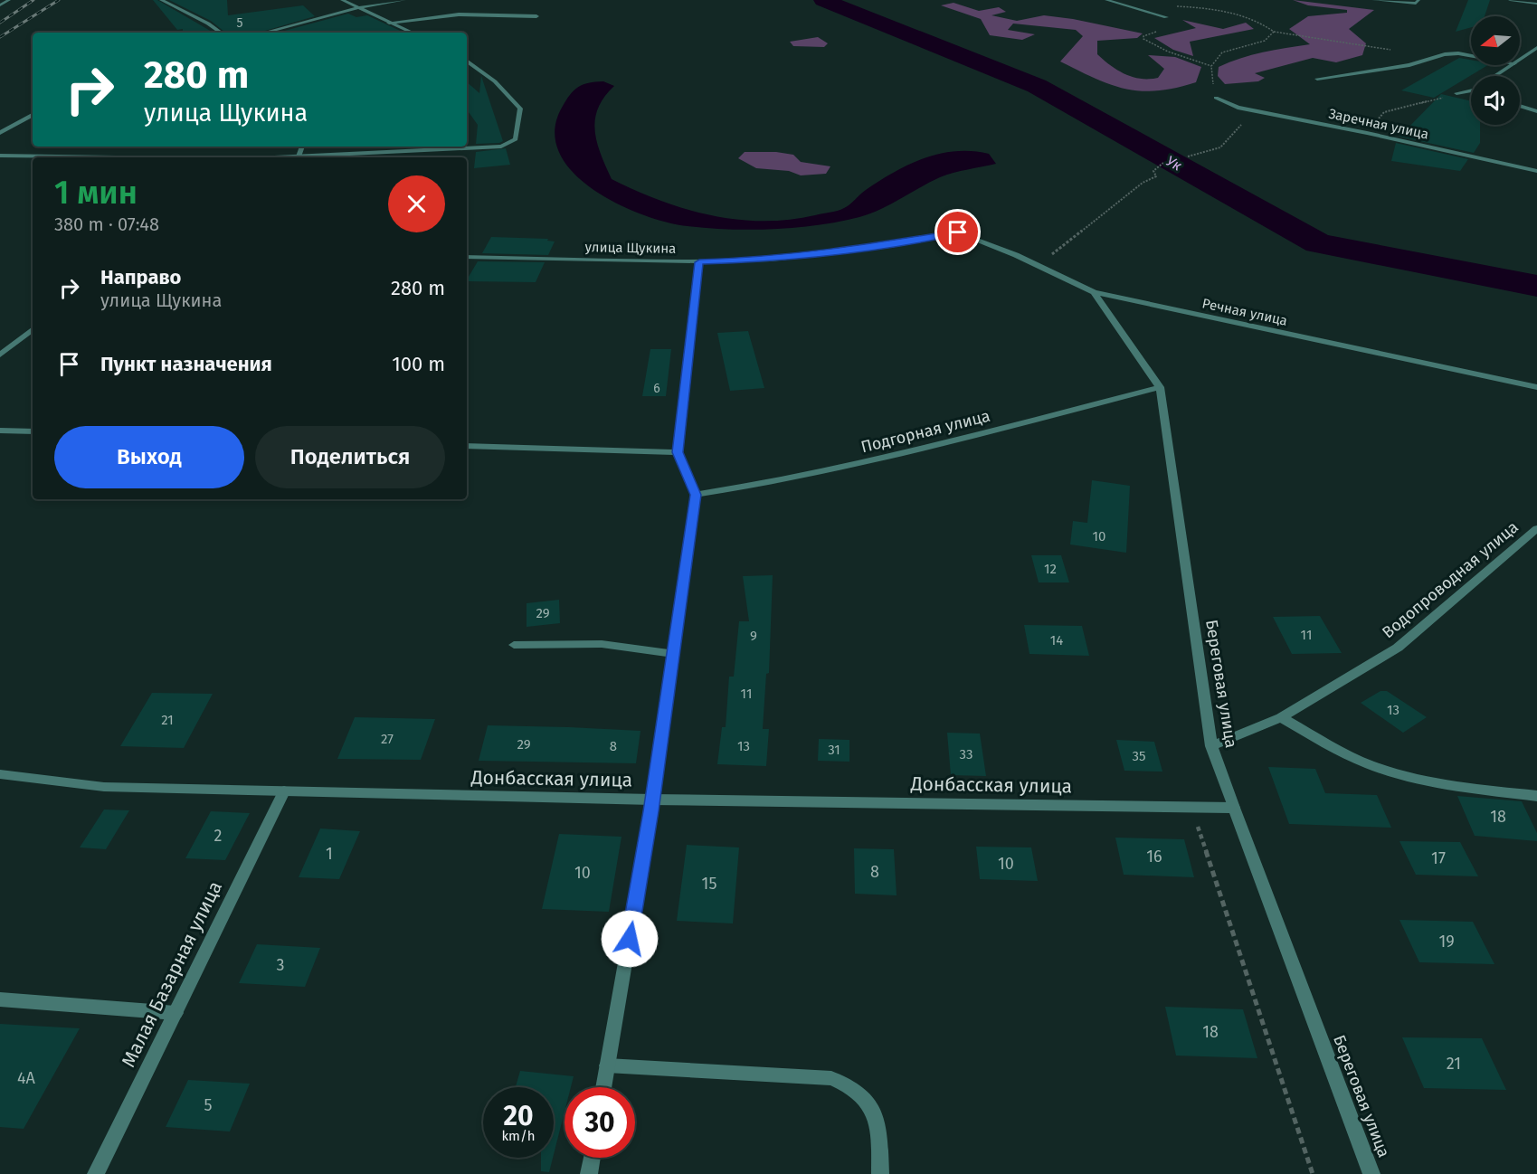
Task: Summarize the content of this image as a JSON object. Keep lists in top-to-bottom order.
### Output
{
  "streets": {
    "street": [
      "Заречная улица",
      "улица Щукина",
      "Речная улица",
      "Подгорная улица",
      "Водопроводная улица",
      "Береговая улица",
      "Донбасская улица",
      "Малая Базарная улица"
    ]
  },
  "crossings": [
    ["улица Щукина", "Речная улица"],
    ["Речная улица", "Береговая улица"],
    ["Подгорная улица", "Береговая улица"],
    ["Водопроводная улица", "Береговая улица"],
    ["Береговая улица", "Донбасская улица"],
    ["Донбасская улица", "Малая Базарная улица"]
  ],
  "water": ["Ук"],
  "house_numbers": [
    "5",
    "6",
    "10",
    "12",
    "29",
    "11",
    "9",
    "14",
    "11",
    "13",
    "21",
    "27",
    "29",
    "8",
    "13",
    "31",
    "33",
    "35",
    "18",
    "2",
    "1",
    "16",
    "17",
    "10",
    "8",
    "10",
    "15",
    "19",
    "3",
    "18",
    "21",
    "4А",
    "5"
  ],
  "north": "left",
  "page": {
    "turn": ["280 m", "улица Щукина"],
    "heading": ["1 мин", "380 m · 07:48"],
    "list": [
      {
        "name": "Направо",
        "note": "улица Щукина",
        "value": "280 m"
      },
      {
        "name": "Пункт назначения",
        "value": "100 m"
      }
    ],
    "buttons": ["Выход", "Поделиться"],
    "speed": "20 km/h",
    "limit": "30"
  }
}
